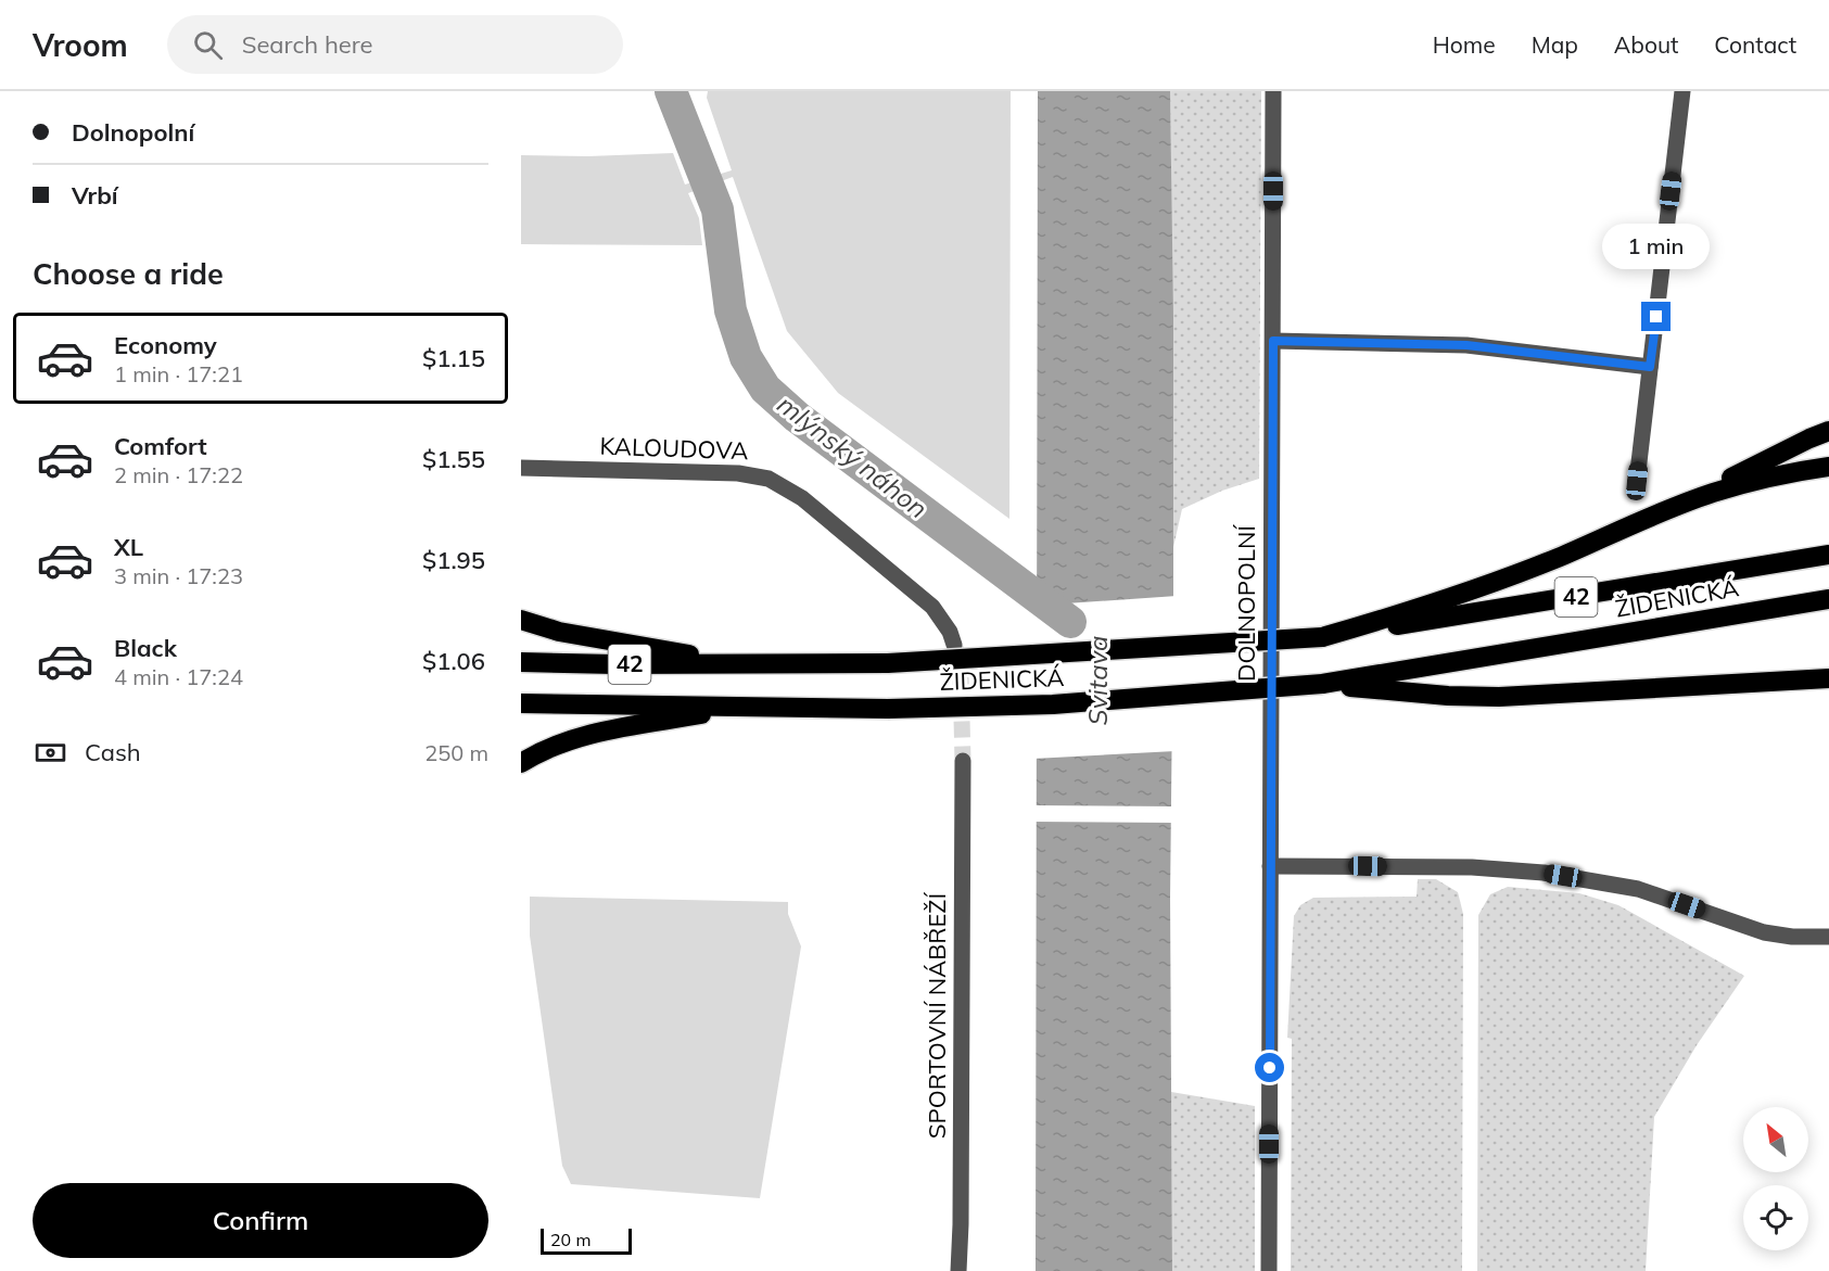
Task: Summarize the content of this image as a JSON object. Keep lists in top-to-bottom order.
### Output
{
  "streets": {
    "highway": ["42", "ŽIDENICKÁ"],
    "street": ["KALOUDOVA", "DOLNOPOLNÍ", "SPORTOVNÍ NÁBŘEŽÍ"]
  },
  "crossings": [
    ["42", "ŽIDENICKÁ"]
  ],
  "water": ["mlýnský náhon", "Svitava"],
  "scale_bar": "20 m",
  "north": "top left",
  "page": {
    "header": "Vroom",
    "search": "Search here",
    "nav": [
      "Home",
      "Map",
      "About",
      "Contact"
    ],
    "banner": ["Dolnopolní", "Vrbí"],
    "bubble": "1 min",
    "heading": "Choose a ride",
    "list": [
      {
        "name": "Economy",
        "note": "1 min · 17:21",
        "value": "$1.15"
      },
      {
        "name": "Comfort",
        "note": "2 min · 17:22",
        "value": "$1.55"
      },
      {
        "name": "XL",
        "note": "3 min · 17:23",
        "value": "$1.95"
      },
      {
        "name": "Black",
        "note": "4 min · 17:24",
        "value": "$1.06"
      }
    ],
    "pay": ["Cash", "250 m"],
    "buttons": "Confirm",
    "scale": "20 m"
  }
}
